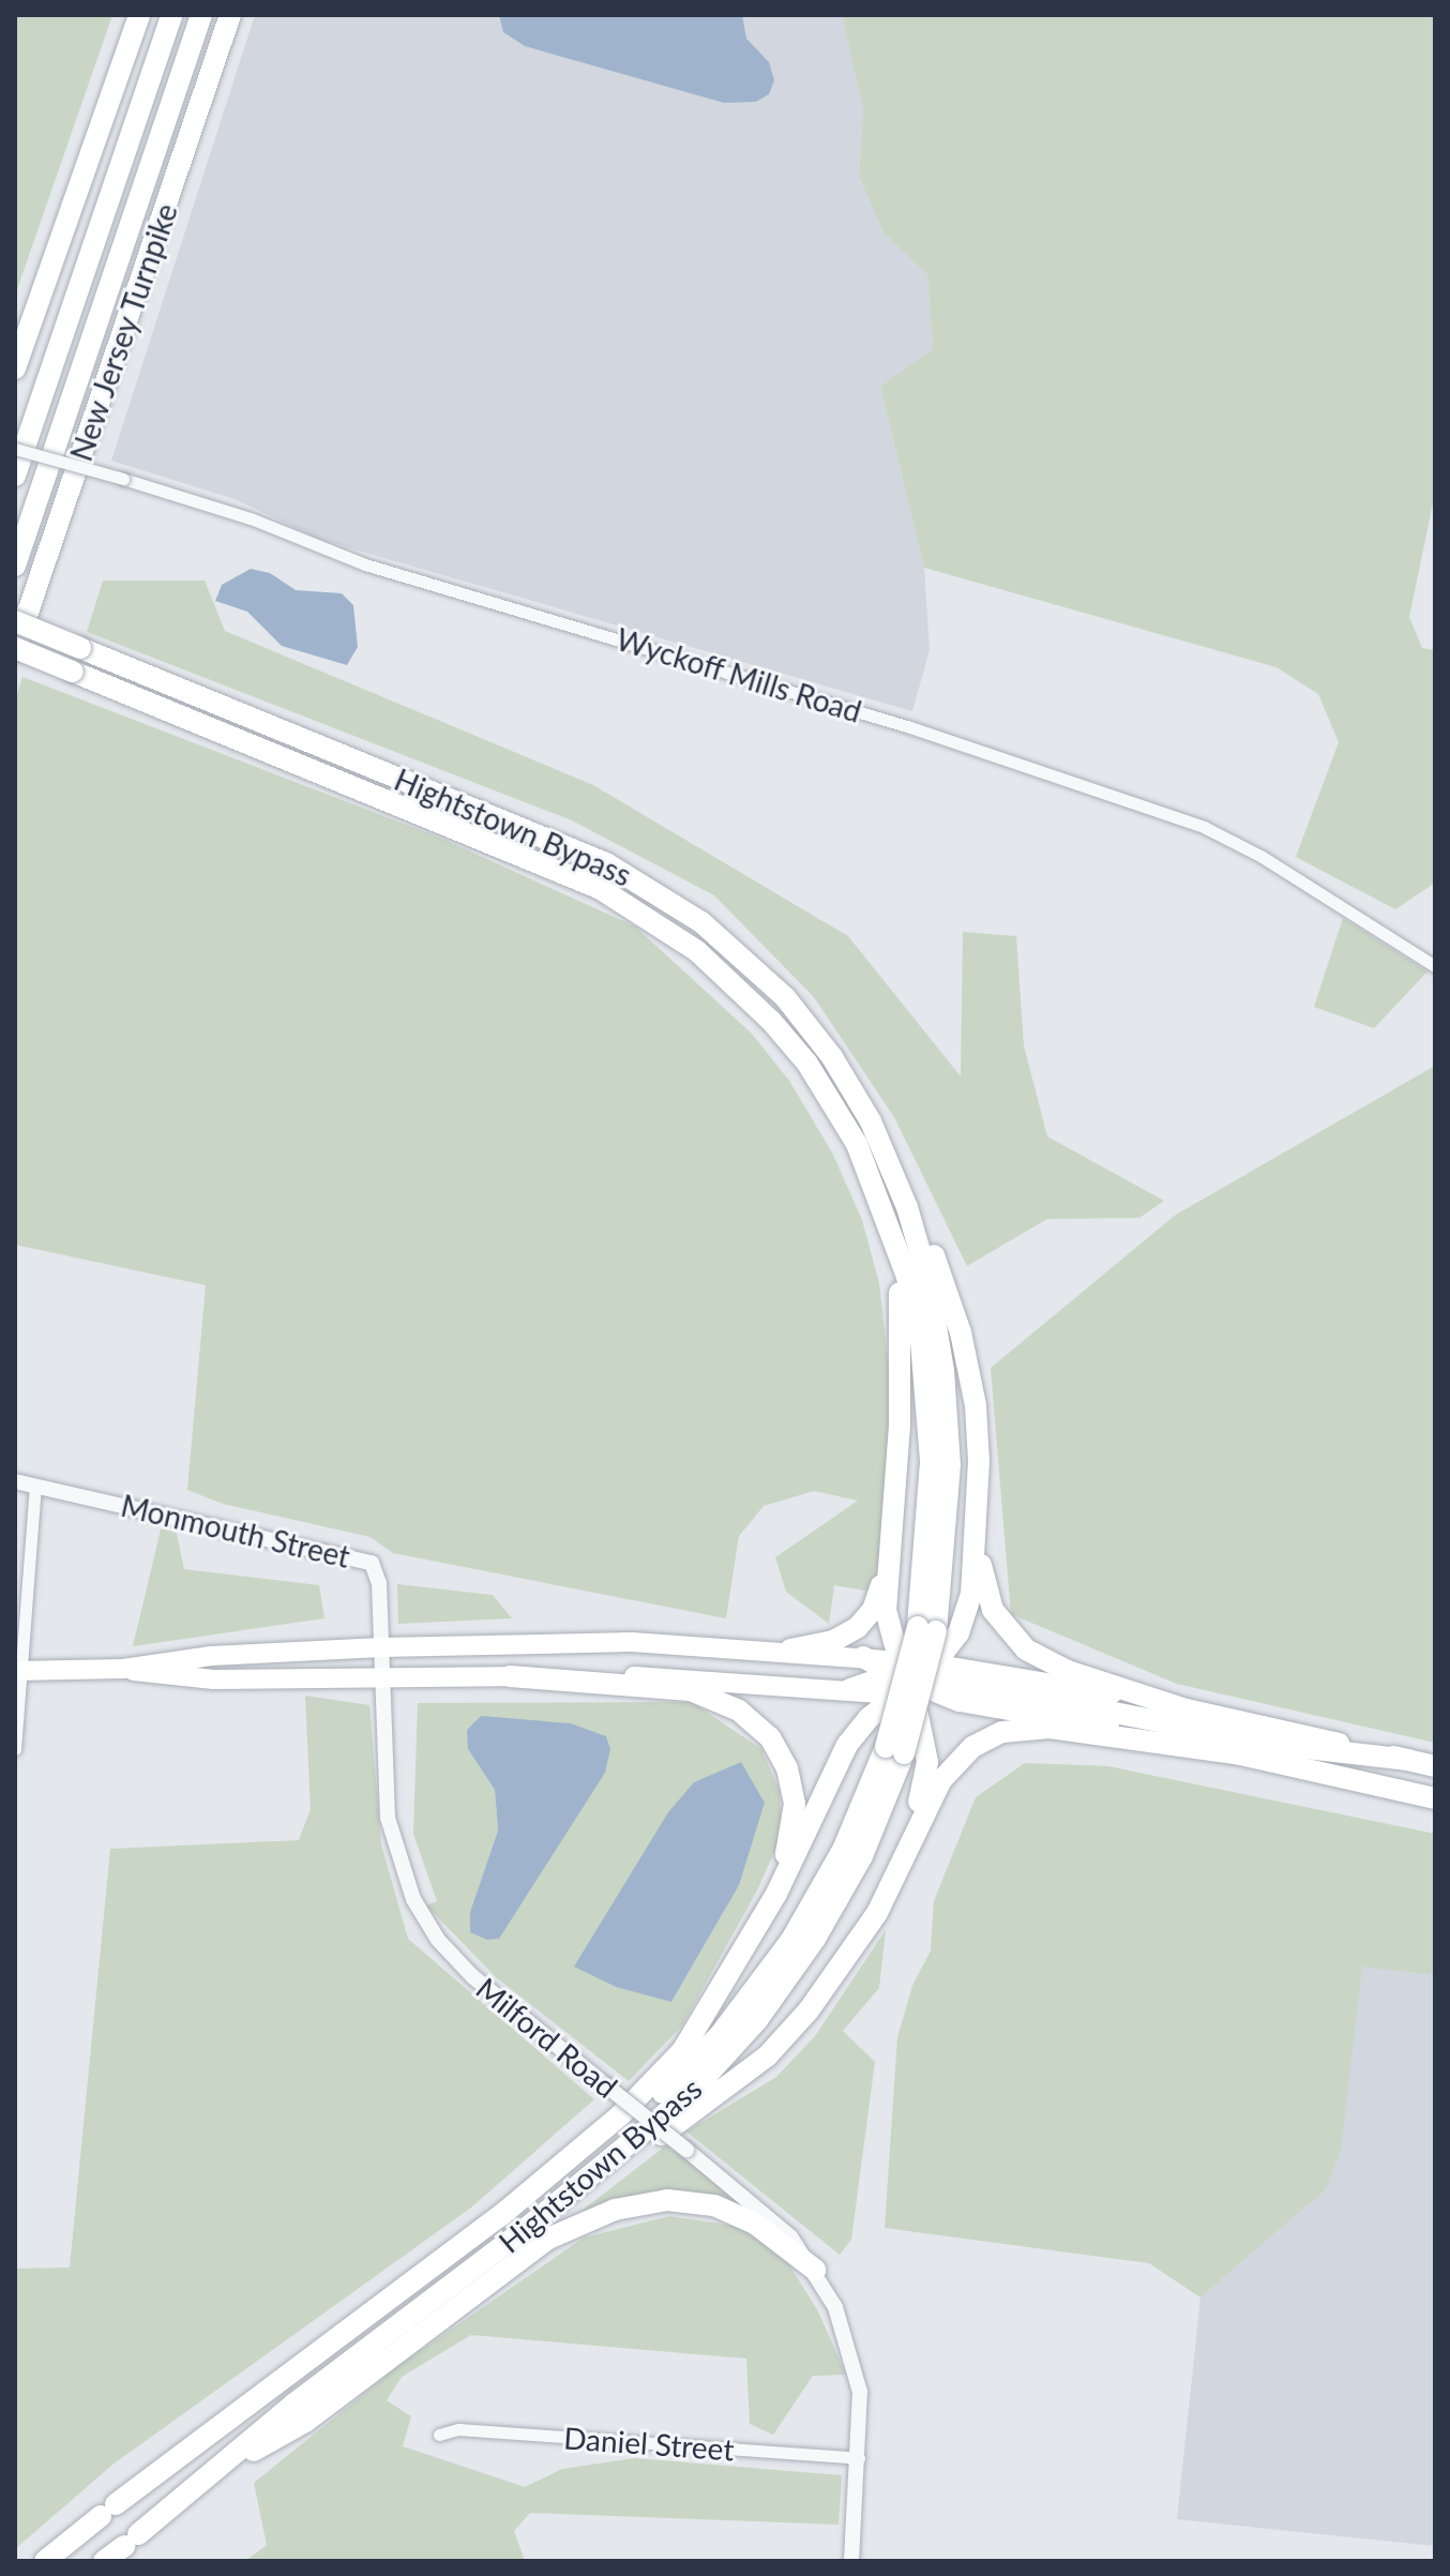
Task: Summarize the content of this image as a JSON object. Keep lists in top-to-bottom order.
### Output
{
  "streets": {
    "highway": ["New Jersey Turnpike", "Hightstown Bypass"],
    "street": [
      "Wyckoff Mills Road",
      "Monmouth Street",
      "Milford Road",
      "Daniel Street"
    ]
  },
  "crossings": [
    ["New Jersey Turnpike", "Hightstown Bypass"],
    ["Monmouth Street", "Milford Road"],
    ["Milford Road", "Daniel Street"]
  ]
}
